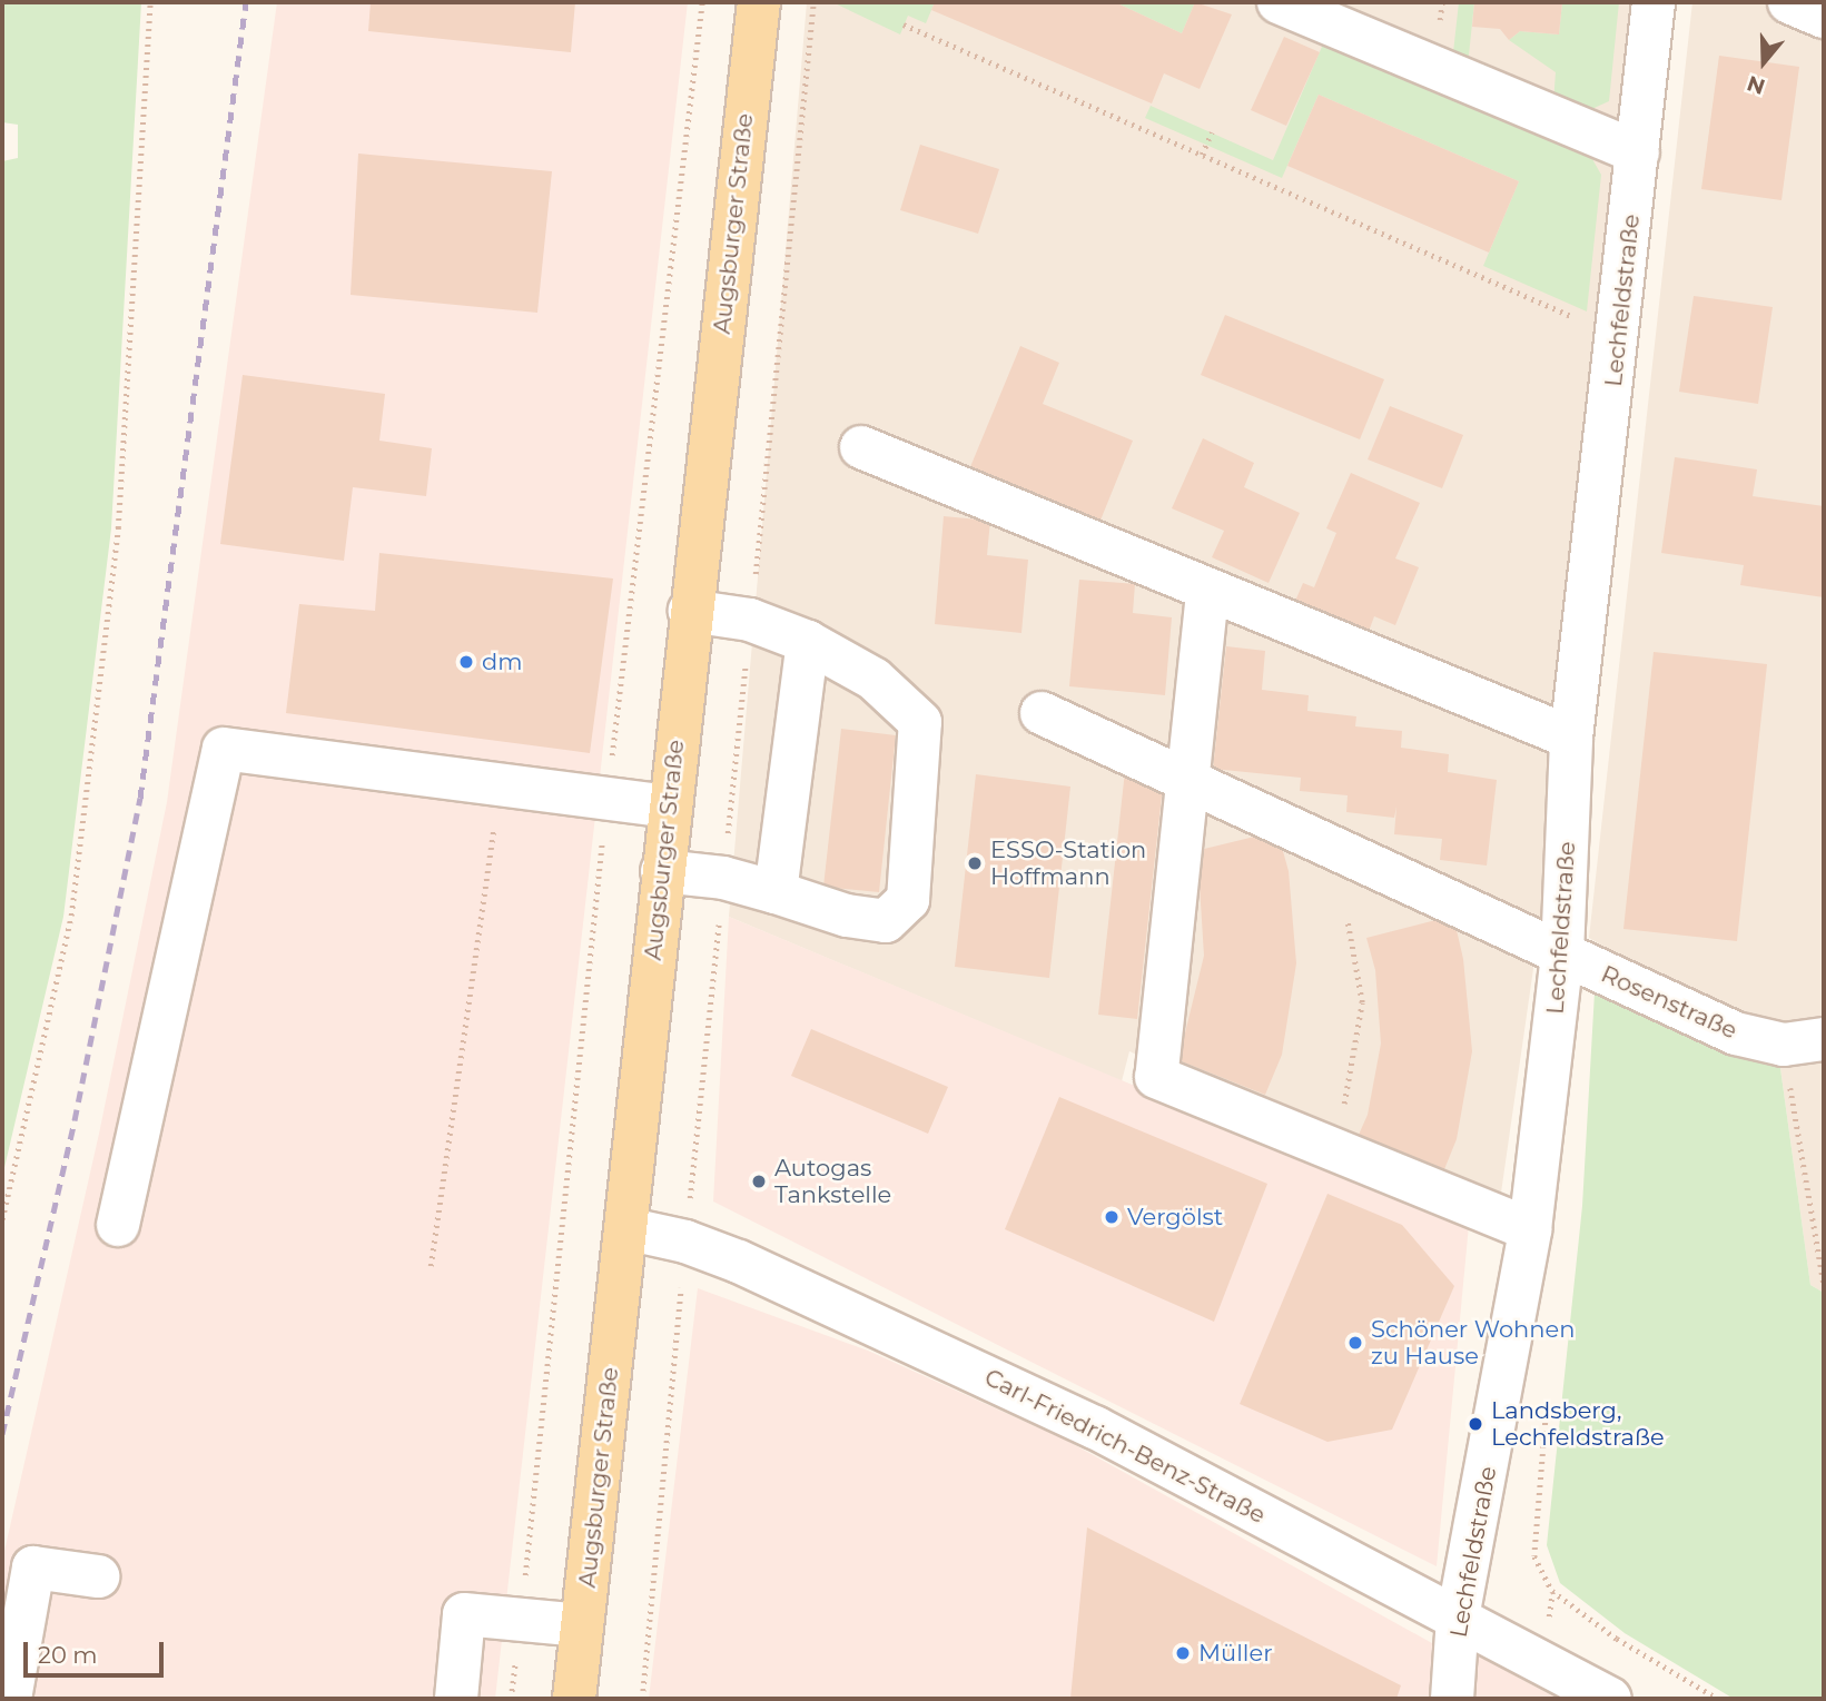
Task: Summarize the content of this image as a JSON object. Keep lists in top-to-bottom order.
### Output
{
  "streets": {
    "main road": ["Augsburger Straße"],
    "street": ["Lechfeldstraße", "Rosenstraße", "Carl-Friedrich-Benz-Straße"]
  },
  "crossings": [
    ["Augsburger Straße", "Carl-Friedrich-Benz-Straße"],
    ["Lechfeldstraße", "Rosenstraße"],
    ["Lechfeldstraße", "Carl-Friedrich-Benz-Straße"]
  ],
  "places": [
    "dm",
    "ESSO-Station Hoffmann",
    "Autogas Tankstelle",
    "Vergölst",
    "Schöner Wohnen zu Hause",
    "Landsberg, Lechfeldstraße",
    "Müller"
  ],
  "scale_bar": "20 m",
  "north": "bottom"
}
